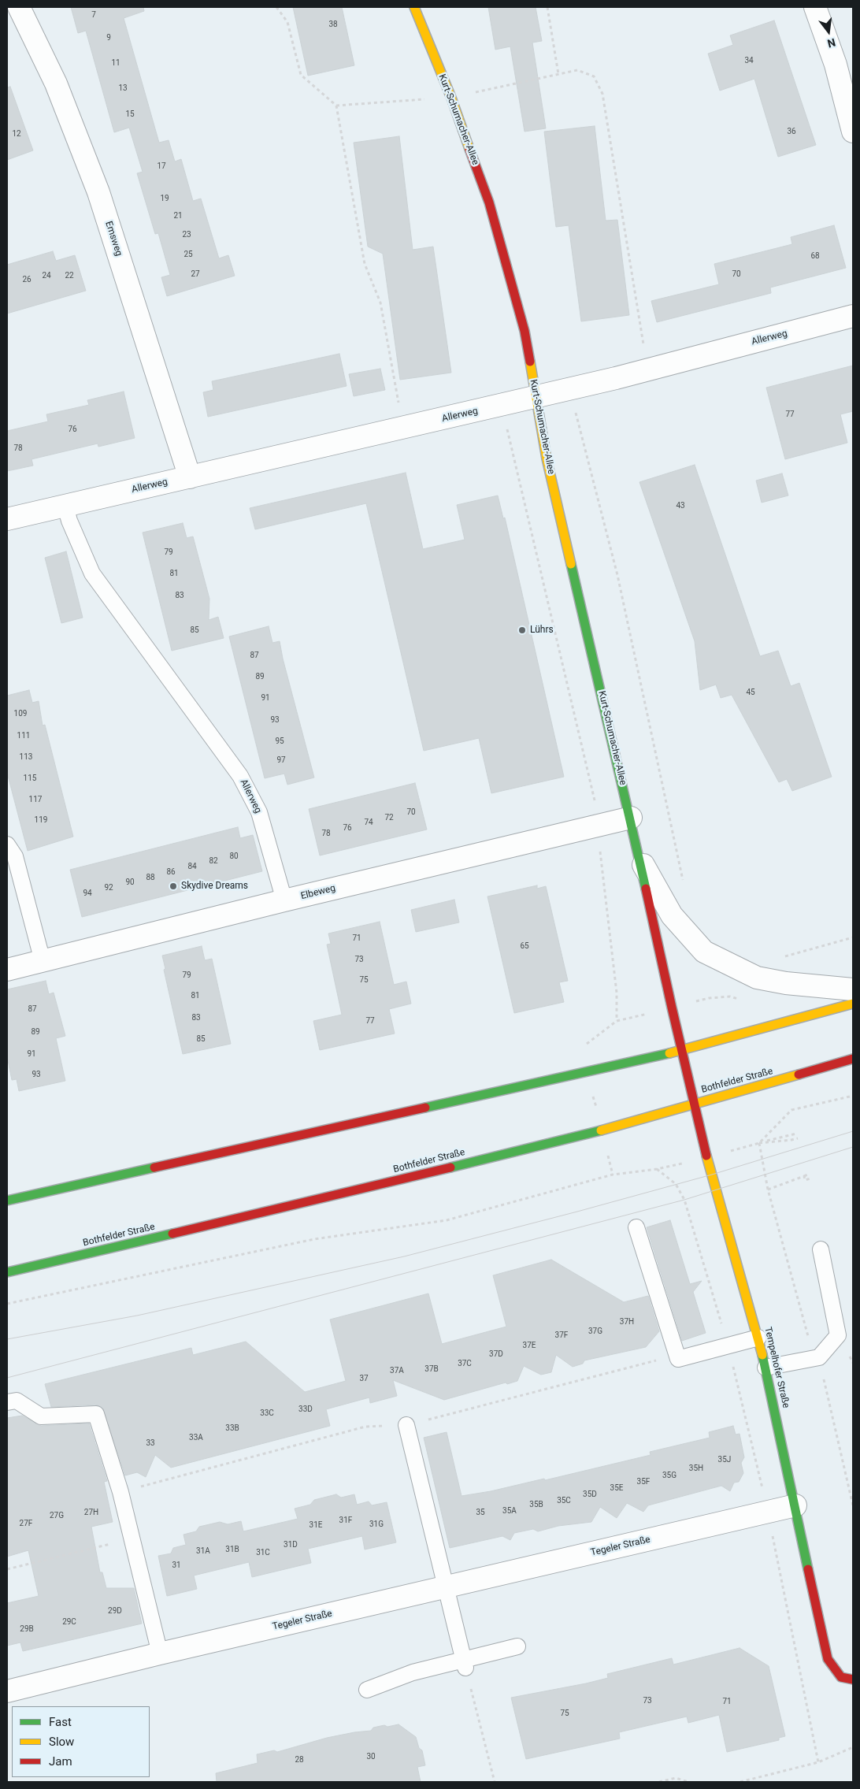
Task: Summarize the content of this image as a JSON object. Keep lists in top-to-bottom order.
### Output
{
  "streets": {
    "street": [
      "Kurt-Schumacher-Allee",
      "Emsweg",
      "Allerweg",
      "Elbeweg",
      "Bothfelder Straße",
      "Tempelhofer Straße",
      "Tegeler Straße"
    ]
  },
  "crossings": [
    ["Kurt-Schumacher-Allee", "Allerweg"],
    ["Kurt-Schumacher-Allee", "Elbeweg"],
    ["Kurt-Schumacher-Allee", "Tempelhofer Straße"],
    ["Emsweg", "Allerweg"],
    ["Allerweg", "Elbeweg"],
    ["Bothfelder Straße", "Tempelhofer Straße"],
    ["Tempelhofer Straße", "Tegeler Straße"]
  ],
  "places": ["Lührs", "Skydive Dreams"],
  "house_numbers": [
    "7",
    "38",
    "9",
    "34",
    "11",
    "13",
    "15",
    "36",
    "12",
    "17",
    "19",
    "21",
    "23",
    "25",
    "68",
    "27",
    "70",
    "24",
    "22",
    "26",
    "77",
    "76",
    "78",
    "43",
    "79",
    "81",
    "83",
    "85",
    "87",
    "89",
    "45",
    "91",
    "109",
    "93",
    "111",
    "95",
    "113",
    "97",
    "115",
    "117",
    "70",
    "72",
    "119",
    "74",
    "76",
    "78",
    "80",
    "82",
    "84",
    "86",
    "88",
    "90",
    "92",
    "94",
    "71",
    "65",
    "73",
    "79",
    "75",
    "81",
    "87",
    "83",
    "77",
    "89",
    "85",
    "91",
    "93",
    "37H",
    "37G",
    "37F",
    "37E",
    "37D",
    "37C",
    "37B",
    "37A",
    "37",
    "33D",
    "33C",
    "33B",
    "33A",
    "33",
    "35J",
    "35H",
    "35G",
    "35F",
    "35E",
    "35D",
    "35C",
    "35B",
    "35A",
    "27H",
    "35",
    "27G",
    "31F",
    "27F",
    "31G",
    "31E",
    "31D",
    "31B",
    "31A",
    "31C",
    "31",
    "29D",
    "29C",
    "29B",
    "73",
    "71",
    "75",
    "30",
    "28"
  ],
  "legend": ["Fast", "Slow", "Jam"],
  "north": "bottom"
}
